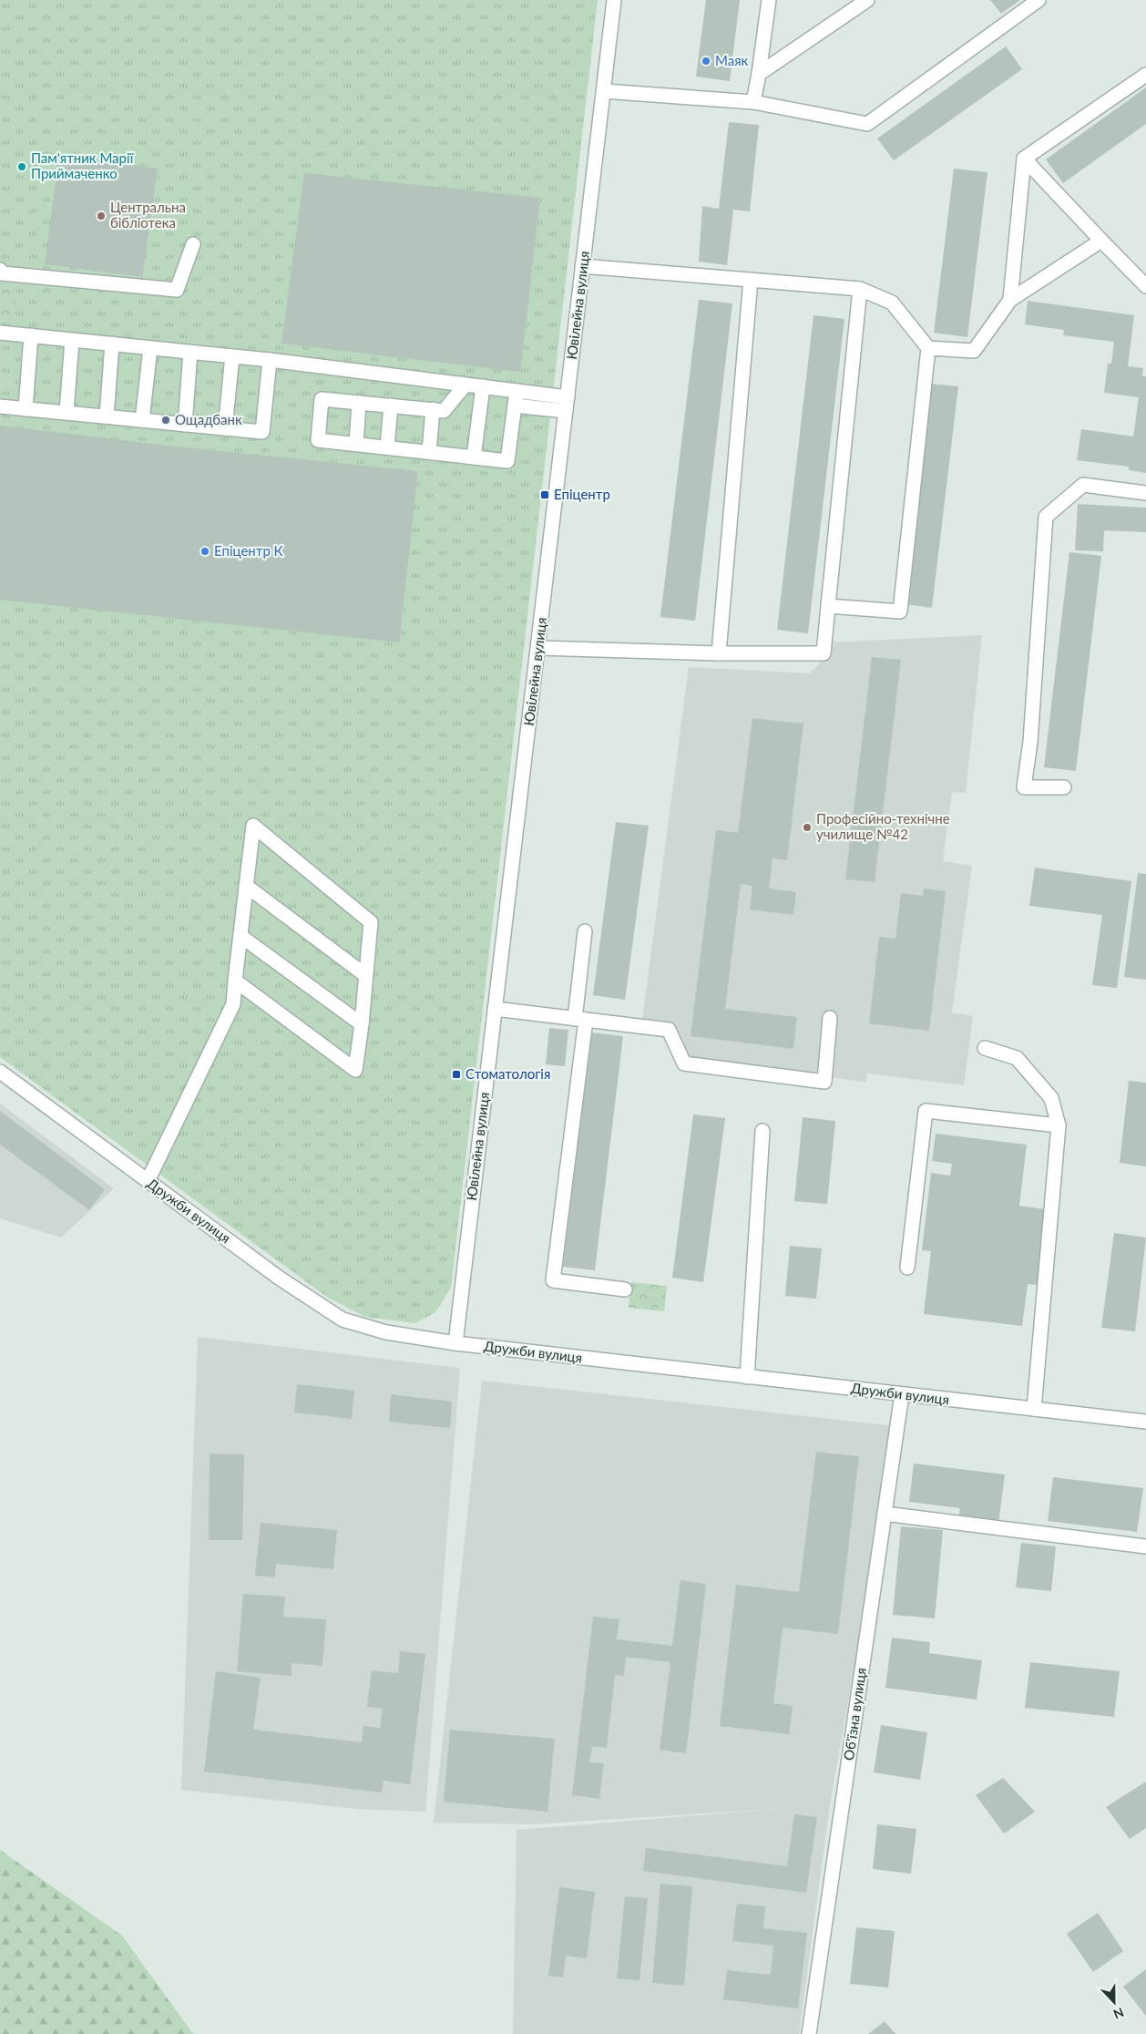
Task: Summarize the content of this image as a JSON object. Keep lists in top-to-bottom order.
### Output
{
  "streets": {
    "street": ["Ювілейна вулиця", "Дружби вулиця", "Об’їзна вулиця"]
  },
  "crossings": [
    ["Ювілейна вулиця", "Дружби вулиця"],
    ["Дружби вулиця", "Об’їзна вулиця"]
  ],
  "places": {
    "other": [
      "Маяк",
      "Пам'ятник Марії Приймаченко",
      "Центральна бібліотека",
      "Ощадбанк",
      "Епіцентр К",
      "Професійно-технічне училище №42"
    ],
    "transit": ["Епіцентр", "Стоматологія"]
  },
  "north": "bottom"
}
